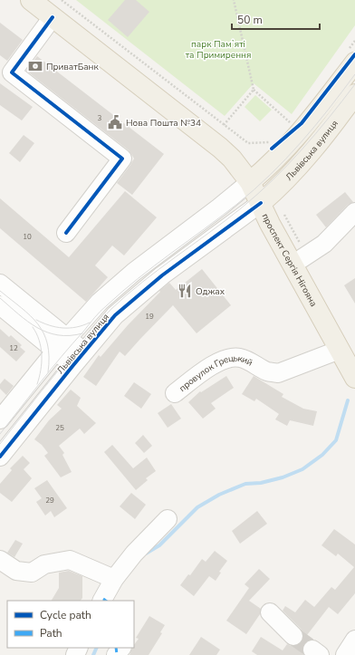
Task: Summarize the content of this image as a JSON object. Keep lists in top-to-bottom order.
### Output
{
  "streets": {
    "main road": ["Львівська вулиця", "проспект Сергія Нігояна"],
    "street": ["провулок Грецький"]
  },
  "crossings": [
    ["Львівська вулиця", "проспект Сергія Нігояна"],
    ["проспект Сергія Нігояна", "провулок Грецький"]
  ],
  "parks": ["парк Памʼяті та Примирення"],
  "places": {
    "bank": ["ПриватБанк"],
    "public building": ["Нова Пошта №34"],
    "restaurant": ["Оджах"]
  },
  "house_numbers": [
    "3",
    "10",
    "19",
    "12",
    "25",
    "29"
  ],
  "legend": ["Cycle path", "Path"],
  "scale_bar": "50 m"
}
